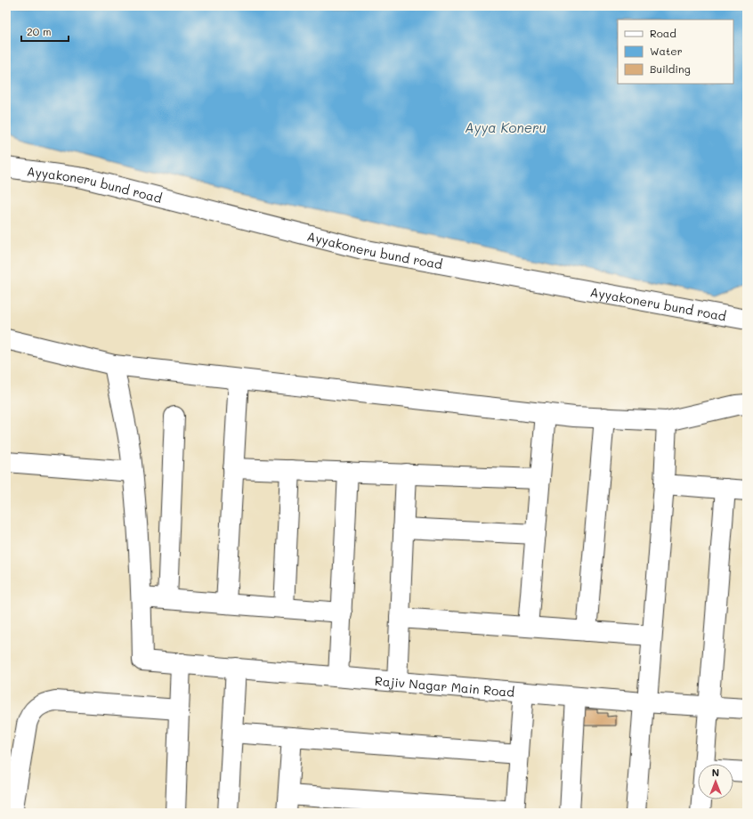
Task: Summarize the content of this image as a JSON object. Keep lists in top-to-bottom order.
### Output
{
  "streets": {
    "street": ["Ayyakoneru bund road", "Rajiv Nagar Main Road"]
  },
  "water": ["Ayya Koneru"],
  "legend": ["Road", "Water", "Building"],
  "scale_bar": "20 m",
  "north": "top"
}
